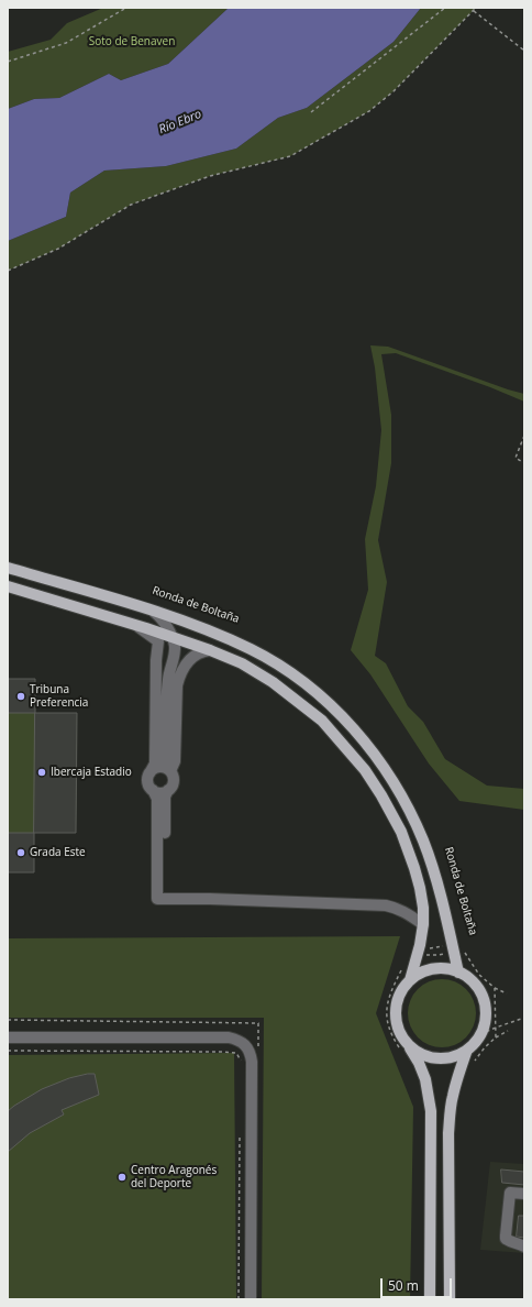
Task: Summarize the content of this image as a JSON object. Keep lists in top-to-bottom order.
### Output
{
  "streets": {
    "main road": ["Ronda de Boltaña"]
  },
  "water": ["Río Ebro"],
  "parks": ["Soto de Benaven"],
  "places": [
    "Tribuna Preferencia",
    "Ibercaja Estadio",
    "Grada Este",
    "Centro Aragonés del Deporte"
  ],
  "scale_bar": "50 m"
}
